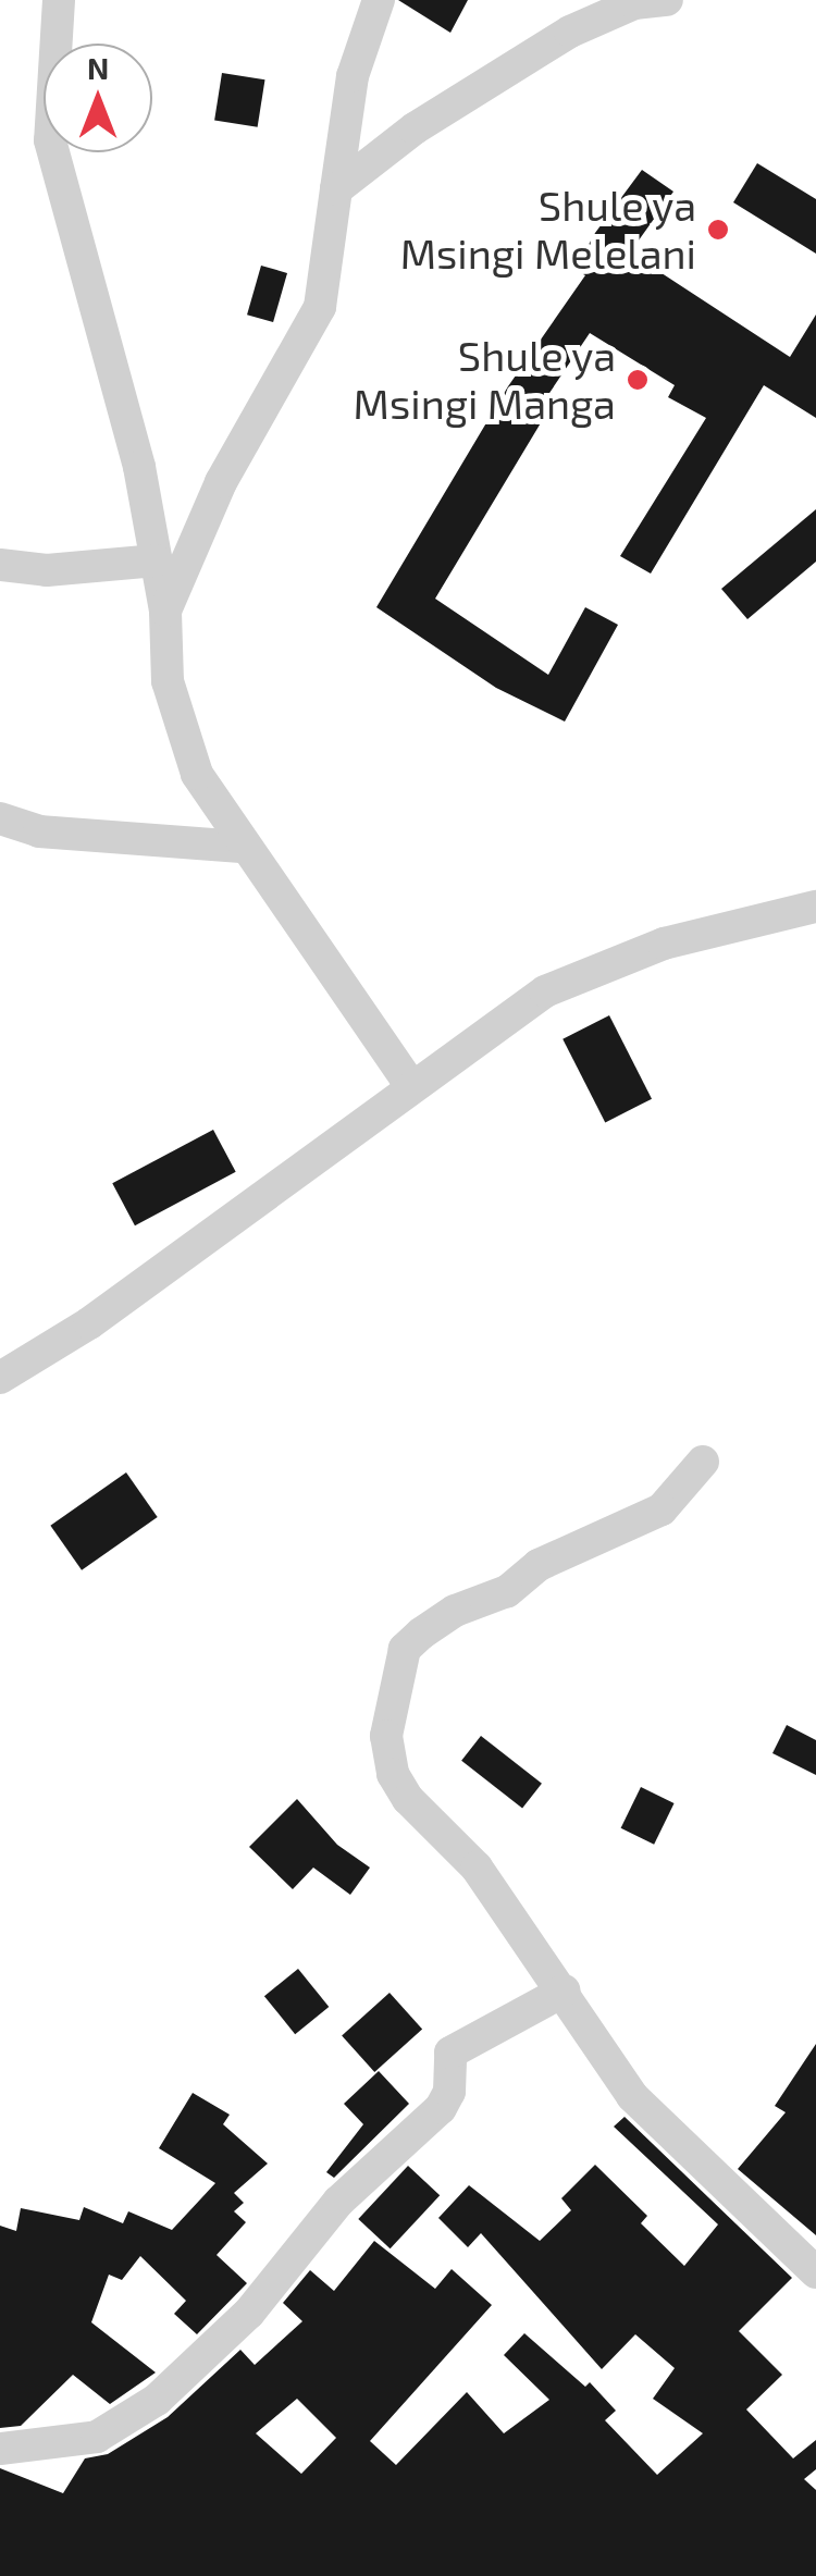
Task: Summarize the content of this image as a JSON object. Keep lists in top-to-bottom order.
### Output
{
  "places": ["Shule ya Msingi Melelani", "Shule ya Msingi Manga"],
  "north": "top"
}
